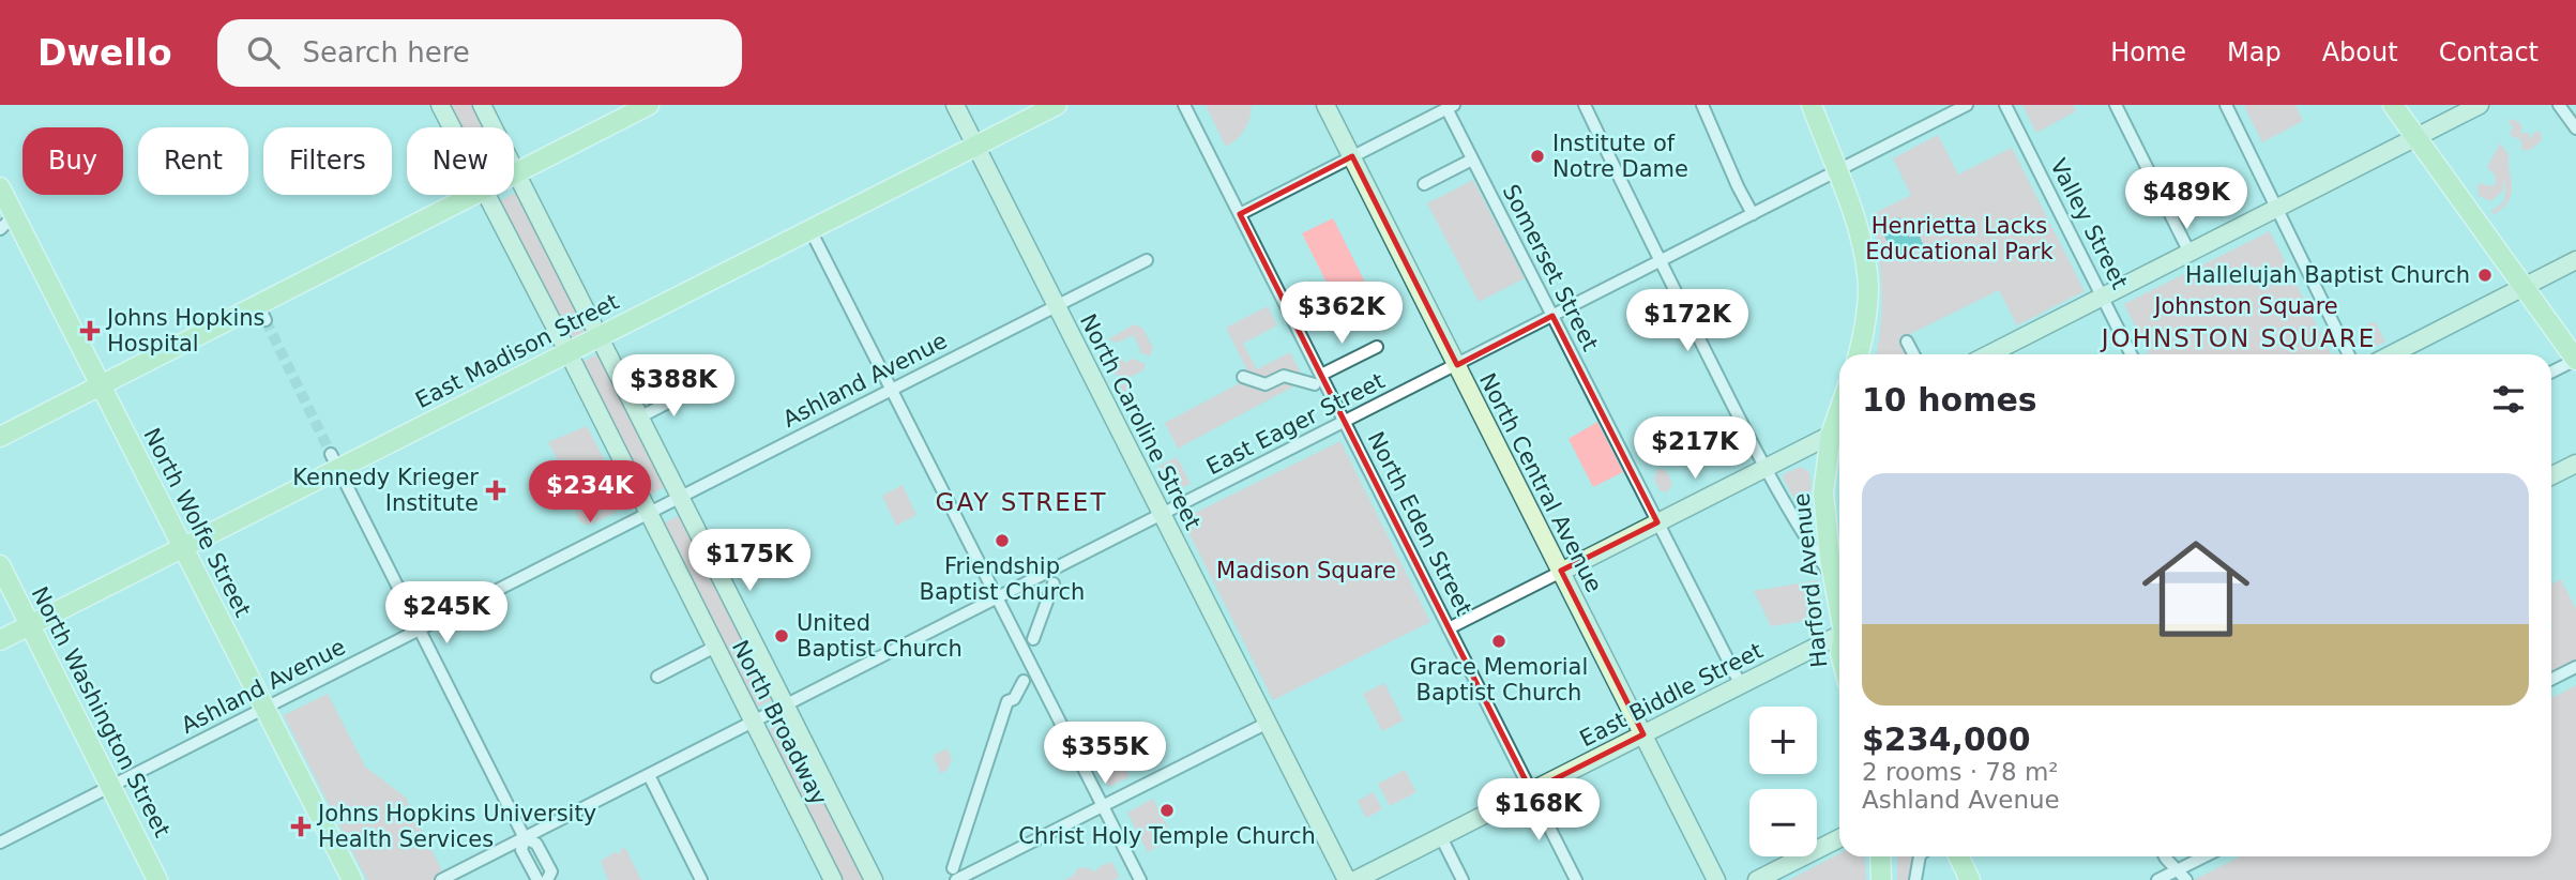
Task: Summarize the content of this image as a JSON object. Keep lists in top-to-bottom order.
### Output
{
  "streets": {
    "main road": [
      "East Madison Street",
      "North Caroline Street",
      "North Central Avenue",
      "North Wolfe Street",
      "Harford Avenue",
      "East Biddle Street",
      "North Washington Street",
      "North Broadway"
    ],
    "street": [
      "Valley Street",
      "Somerset Street",
      "Ashland Avenue",
      "East Eager Street",
      "North Eden Street"
    ]
  },
  "crossings": [
    ["Somerset Street", "East Eager Street"],
    ["Somerset Street", "East Biddle Street"],
    ["East Madison Street", "North Caroline Street"],
    ["East Madison Street", "North Wolfe Street"],
    ["East Madison Street", "North Washington Street"],
    ["East Madison Street", "North Broadway"],
    ["Ashland Avenue", "North Caroline Street"],
    ["Ashland Avenue", "North Wolfe Street"],
    ["Ashland Avenue", "North Washington Street"],
    ["Ashland Avenue", "North Broadway"],
    ["North Caroline Street", "East Eager Street"],
    ["East Eager Street", "North Central Avenue"],
    ["East Eager Street", "North Eden Street"],
    ["East Eager Street", "North Broadway"],
    ["North Central Avenue", "East Biddle Street"],
    ["North Eden Street", "East Biddle Street"]
  ],
  "districts": ["JOHNSTON SQUARE", "GAY STREET"],
  "parks": ["Henrietta Lacks Educational Park", "Johnston Square", "Madison Square"],
  "places": {
    "other": [
      "Institute of Notre Dame",
      "Hallelujah Baptist Church",
      "Friendship Baptist Church",
      "United Baptist Church",
      "Grace Memorial Baptist Church",
      "Christ Holy Temple Church"
    ],
    "health": ["Johns Hopkins Hospital", "Kennedy Krieger Institute", "Johns Hopkins University Health Services"]
  },
  "page": {
    "header": "Dwello",
    "search": "Search here",
    "nav": [
      "Home",
      "Map",
      "About",
      "Contact"
    ],
    "chip": [
      "Buy",
      "Rent",
      "Filters",
      "New"
    ],
    "price": [
      "$489K",
      "$362K",
      "$172K",
      "$388K",
      "$217K",
      "$234K",
      "$175K",
      "$245K",
      "$355K",
      "$168K"
    ],
    "heading": "10 homes",
    "list": [
      {
        "name": "$234,000",
        "note": "2 rooms · 78 m² · Ashland Avenue"
      }
    ],
    "map_buttons": ["+", "−"]
  }
}
